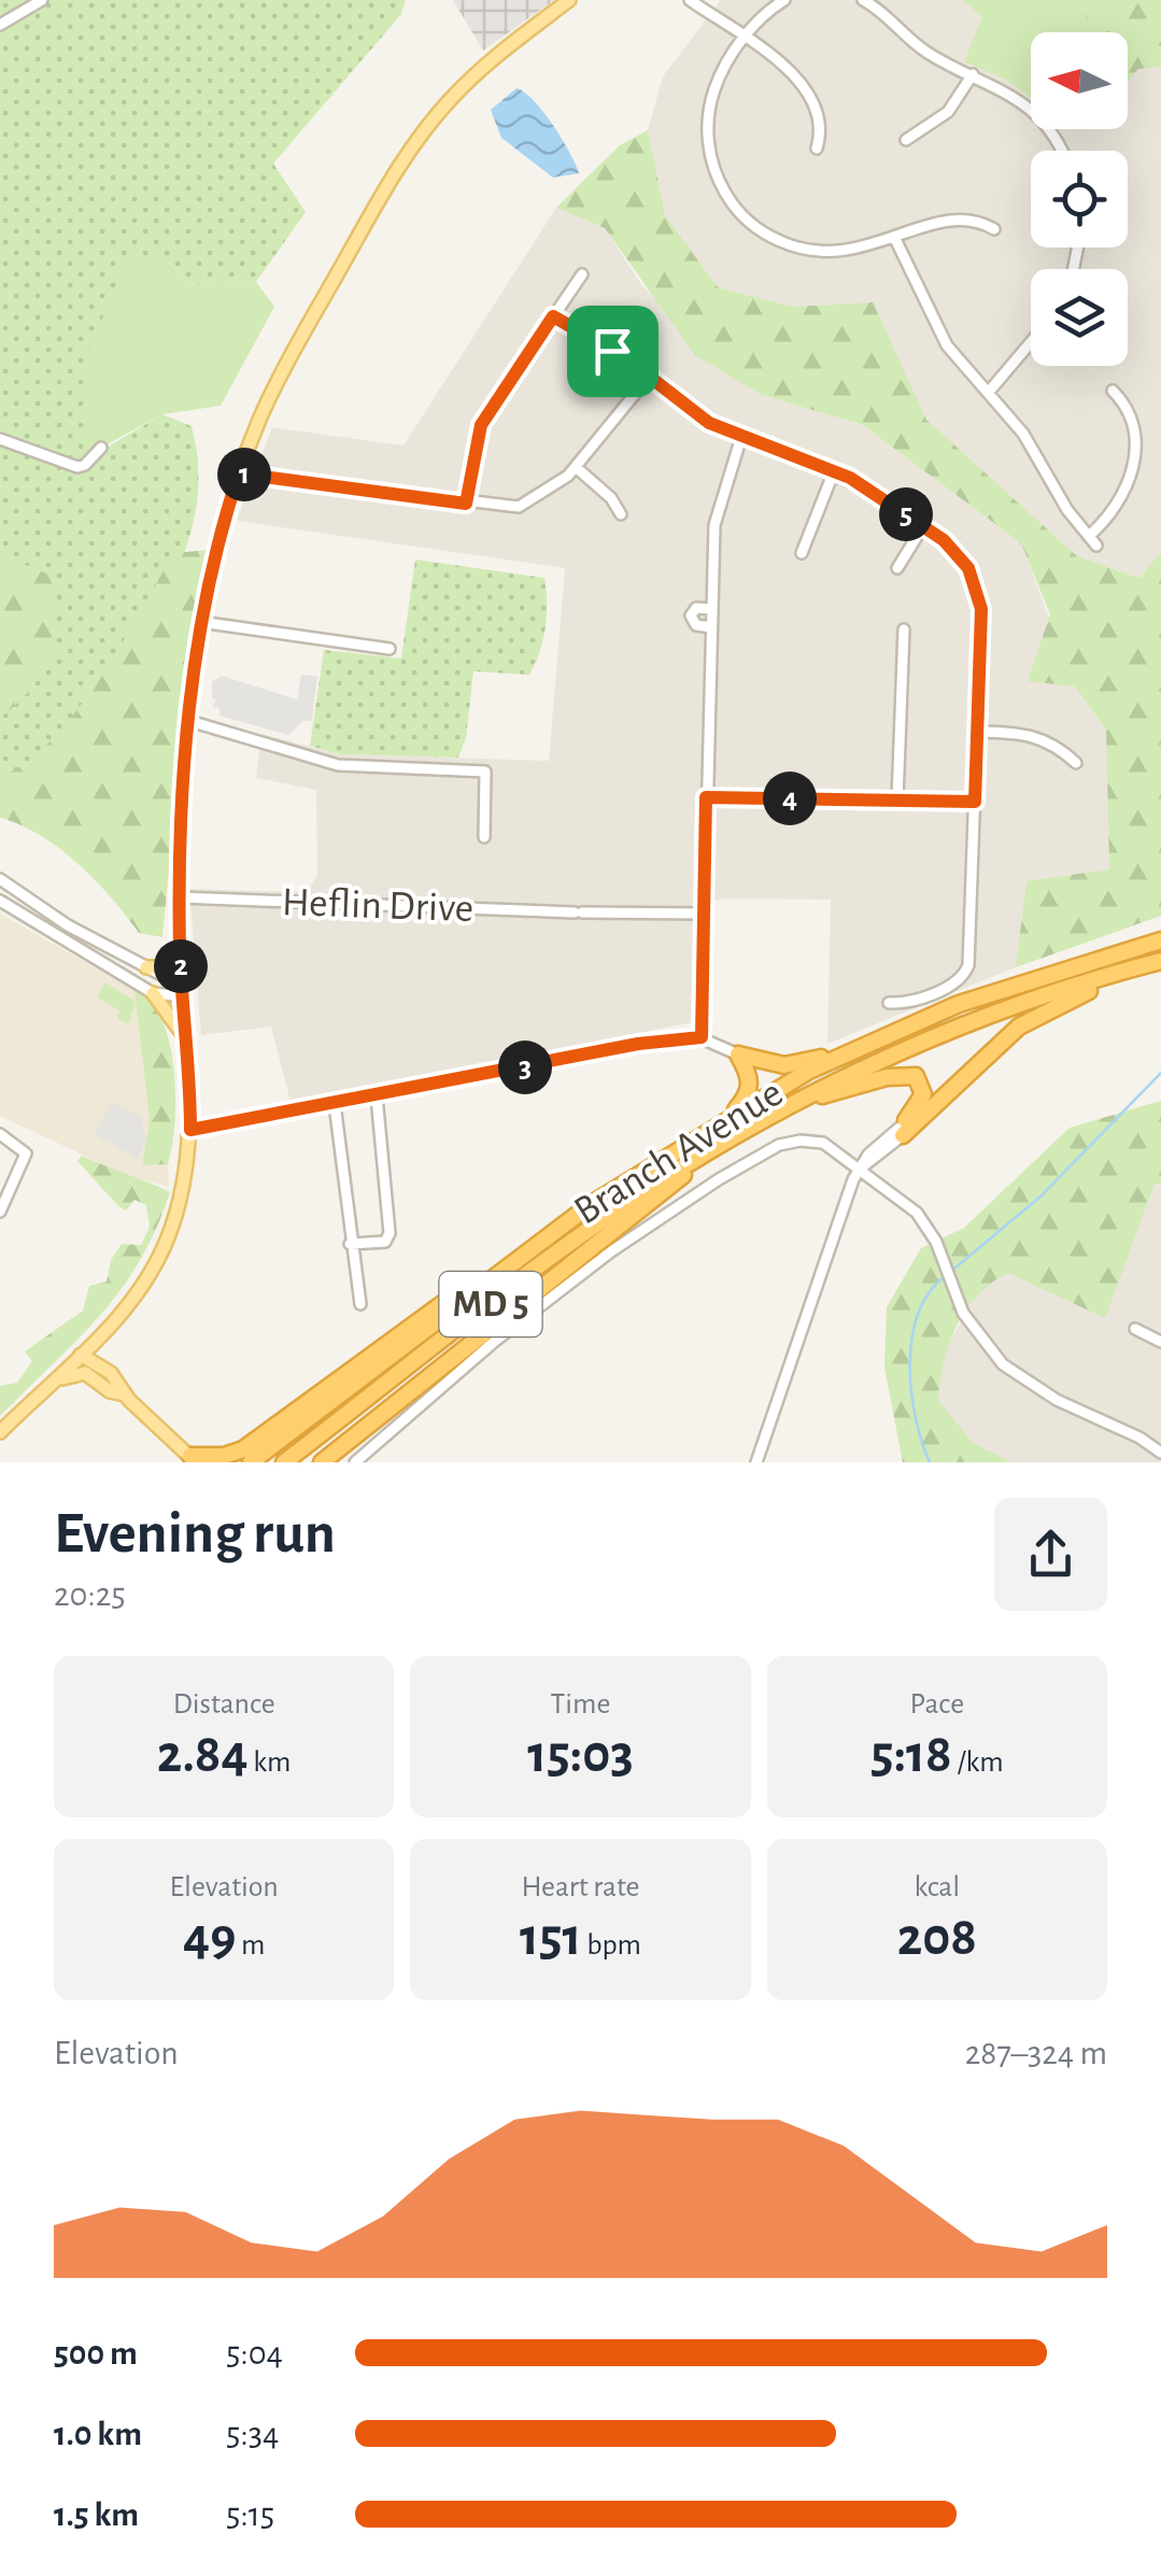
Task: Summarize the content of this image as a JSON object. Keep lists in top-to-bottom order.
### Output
{
  "streets": {
    "highway": ["Branch Avenue", "MD 5"],
    "street": ["Heflin Drive"]
  },
  "north": "left",
  "page": {
    "pins": [
      "1",
      "5",
      "4",
      "2",
      "3"
    ],
    "heading": ["Evening run", "20:25"],
    "stats": [
      ["Distance", "2.84 km"],
      ["Time", "15:03"],
      ["Pace", "5:18 /km"],
      ["Elevation", "49 m"],
      ["Heart rate", "151 bpm"],
      ["kcal", "208"]
    ],
    "chart": ["Elevation", "287–324 m"],
    "list": [
      {
        "name": "500 m",
        "note": "5:04"
      },
      {
        "name": "1.0 km",
        "note": "5:34"
      },
      {
        "name": "1.5 km",
        "note": "5:15"
      }
    ]
  }
}
